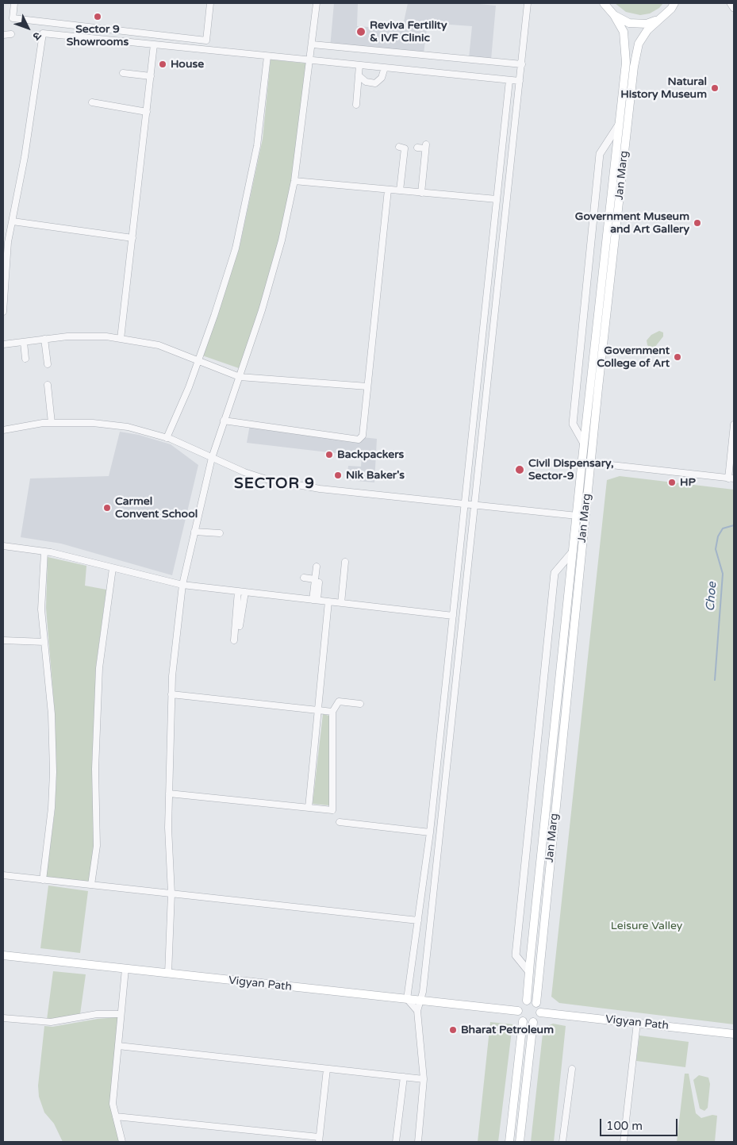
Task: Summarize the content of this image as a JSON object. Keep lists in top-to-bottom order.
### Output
{
  "streets": {
    "main road": ["Jan Marg", "Vigyan Path"]
  },
  "crossings": [
    ["Jan Marg", "Vigyan Path"]
  ],
  "districts": ["SECTOR 9"],
  "water": ["Choe"],
  "parks": ["Leisure Valley"],
  "places": [
    "Sector 9 Showrooms",
    "Reviva Fertility & IVF Clinic",
    "House",
    "Natural History Museum",
    "Government Museum and Art Gallery",
    "Government College of Art",
    "Backpackers",
    "Civil Dispensary, Sector-9",
    "Nik Baker's",
    "HP",
    "Carmel Convent School",
    "Bharat Petroleum"
  ],
  "scale_bar": "100 m",
  "north": "bottom right"
}
